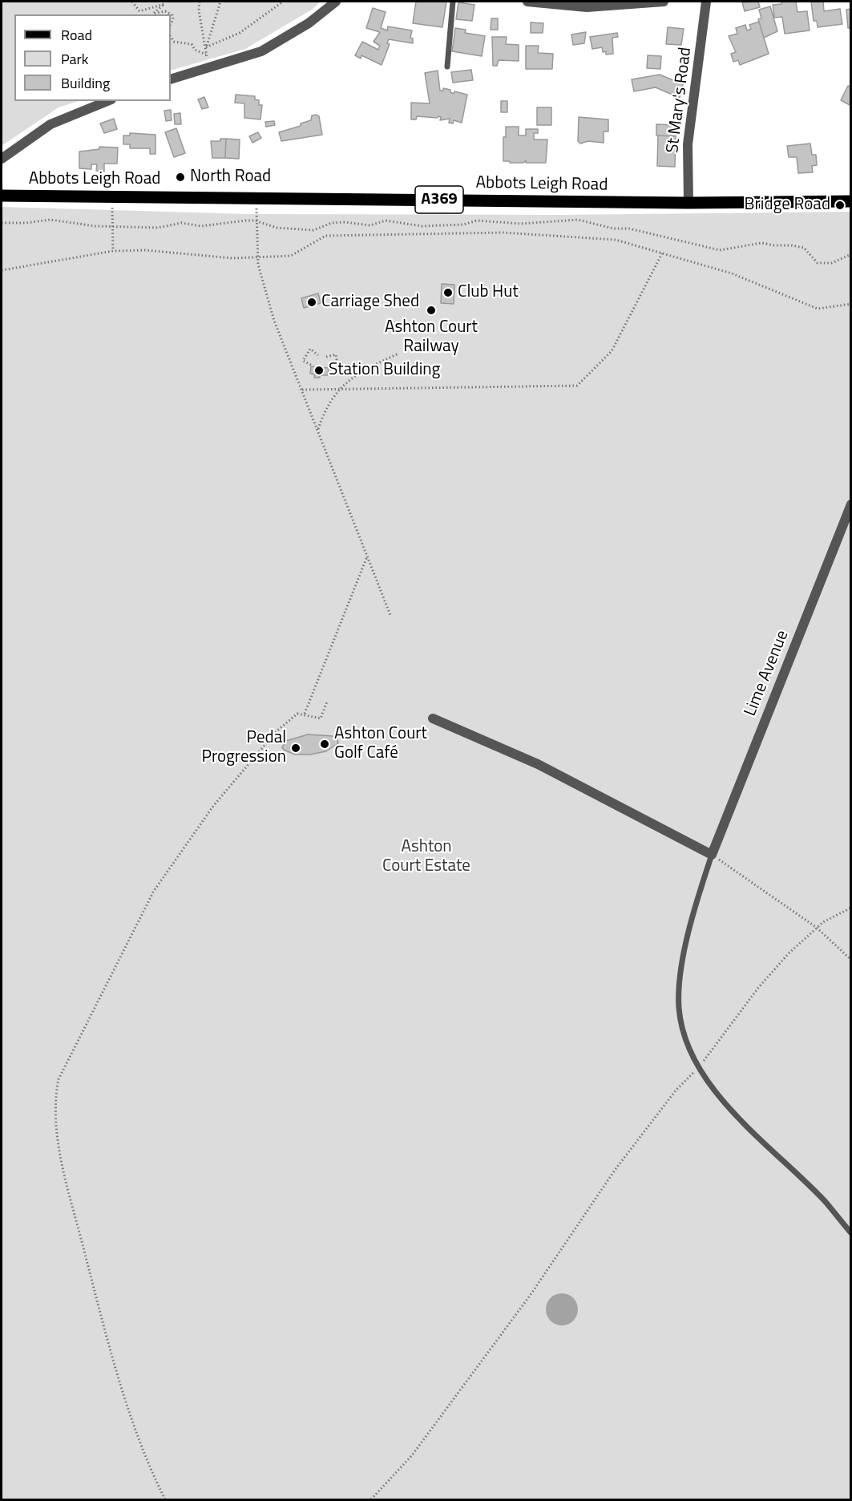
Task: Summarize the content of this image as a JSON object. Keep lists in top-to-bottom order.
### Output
{
  "streets": {
    "main road": ["Abbots Leigh Road", "A369"],
    "street": ["St Mary's Road", "Lime Avenue"]
  },
  "crossings": [
    ["St Mary's Road", "Abbots Leigh Road"]
  ],
  "parks": ["Ashton Court Estate"],
  "places": [
    "North Road",
    "Bridge Road",
    "Club Hut",
    "Carriage Shed",
    "Ashton Court Railway",
    "Station Building",
    "Ashton Court Golf Café",
    "Pedal Progression"
  ],
  "legend": ["Road", "Park", "Building"]
}
